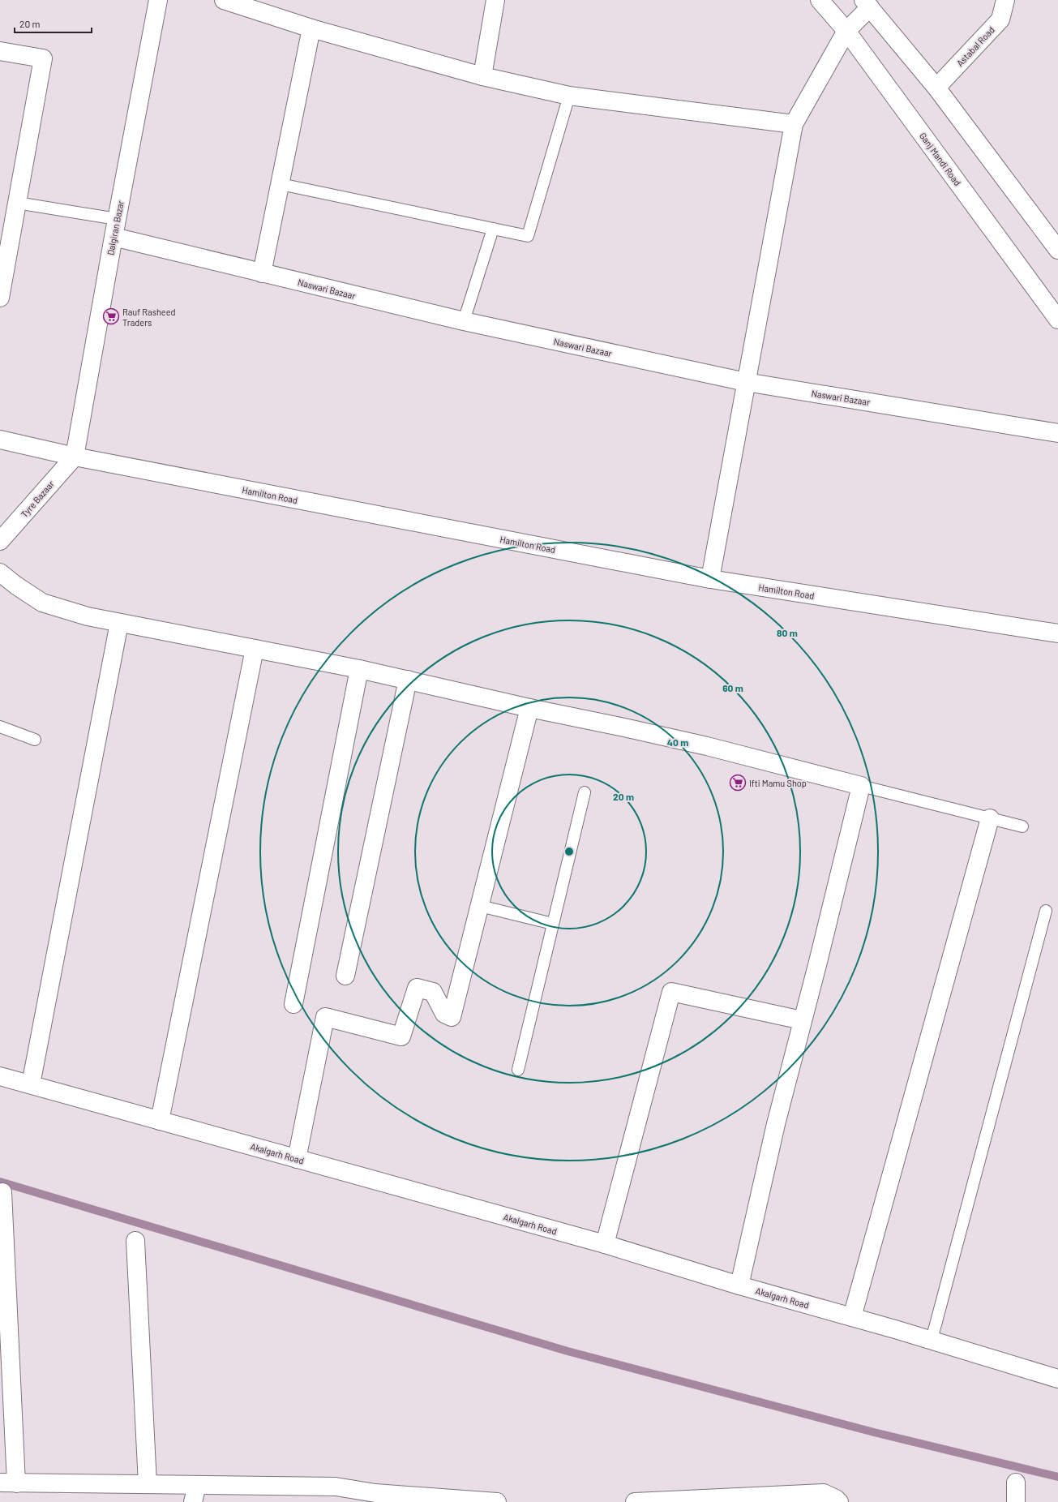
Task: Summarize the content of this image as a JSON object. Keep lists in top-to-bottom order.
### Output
{
  "streets": {
    "street": [
      "Astabal Road",
      "Ganj Mandi Road",
      "Dalgiran Bazar",
      "Naswari Bazaar",
      "Hamilton Road",
      "Tyre Bazaar",
      "Akalgarh Road"
    ]
  },
  "crossings": [
    ["Dalgiran Bazar", "Naswari Bazaar"],
    ["Dalgiran Bazar", "Hamilton Road"],
    ["Dalgiran Bazar", "Tyre Bazaar"],
    ["Hamilton Road", "Tyre Bazaar"]
  ],
  "places": {
    "supermarket": ["Rauf Rasheed Traders", "Ifti Mamu Shop"]
  },
  "scale_bar": "20 m",
  "rings": [
    "80 m",
    "60 m",
    "40 m",
    "20 m"
  ]
}
